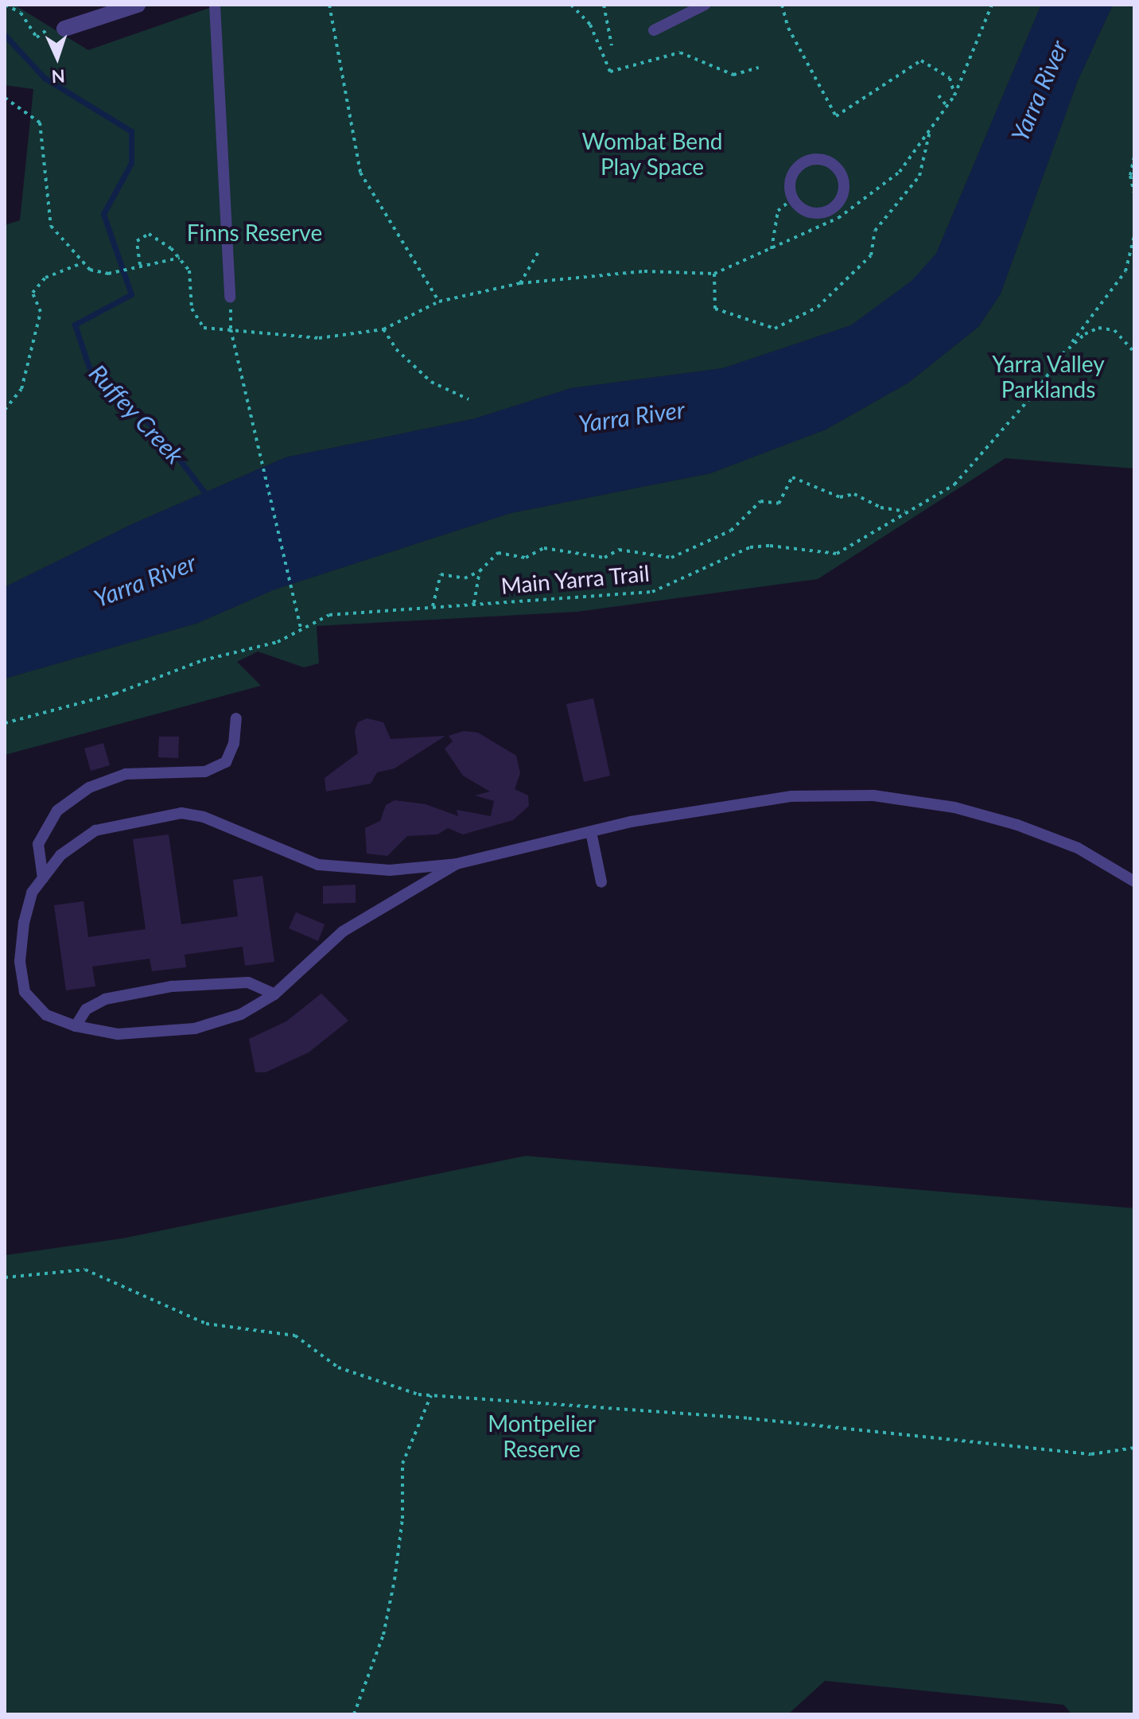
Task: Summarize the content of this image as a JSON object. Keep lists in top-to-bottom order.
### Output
{
  "streets": {
    "path": ["Main Yarra Trail"]
  },
  "water": ["Yarra River", "Ruffey Creek"],
  "parks": [
    "Wombat Bend Play Space",
    "Finns Reserve",
    "Yarra Valley Parklands",
    "Montpelier Reserve"
  ],
  "north": "bottom"
}
